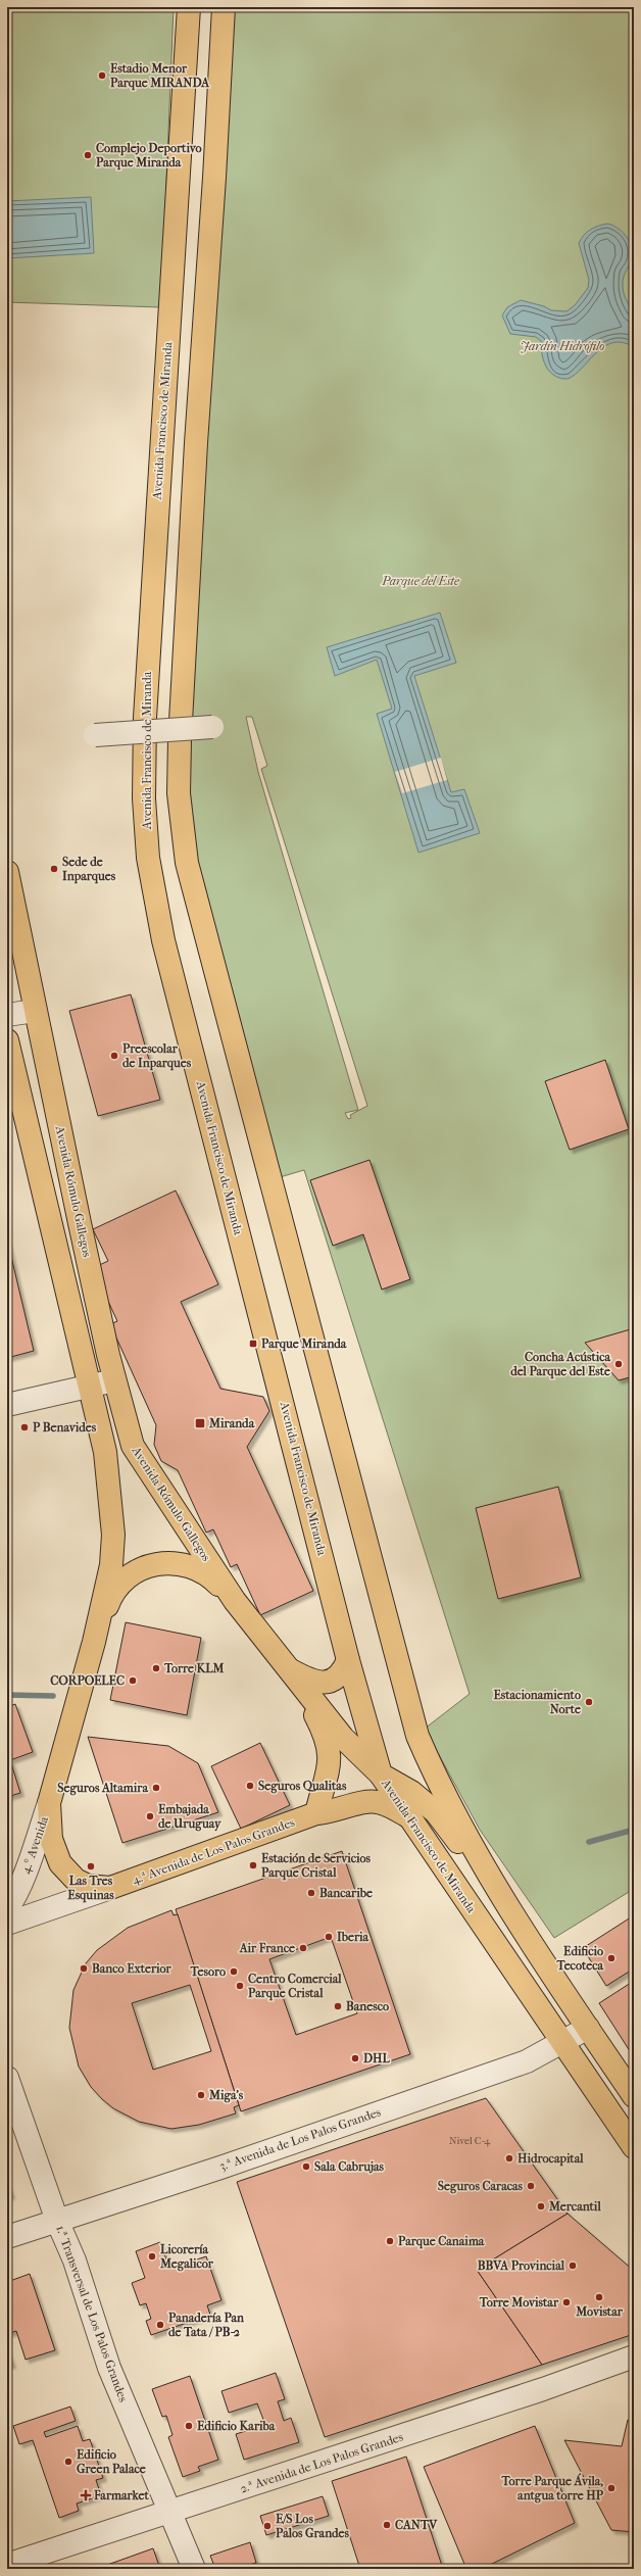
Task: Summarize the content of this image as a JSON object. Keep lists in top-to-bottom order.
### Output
{
  "streets": {
    "main road": ["Avenida Francisco de Miranda", "Avenida Rómulo Gallegos", "4.ª Avenida de Los Palos Grandes"],
    "street": [
      "4.° Avenida",
      "3.ª Avenida de Los Palos Grandes",
      "1.ª Transversal de Los Palos Grandes",
      "2.ª Avenida de Los Palos Grandes"
    ]
  },
  "crossings": [
    ["Avenida Francisco de Miranda", "Avenida Rómulo Gallegos"],
    ["Avenida Francisco de Miranda", "4.ª Avenida de Los Palos Grandes"],
    ["Avenida Francisco de Miranda", "3.ª Avenida de Los Palos Grandes"],
    ["4.° Avenida", "4.ª Avenida de Los Palos Grandes"],
    ["3.ª Avenida de Los Palos Grandes", "1.ª Transversal de Los Palos Grandes"],
    ["1.ª Transversal de Los Palos Grandes", "2.ª Avenida de Los Palos Grandes"]
  ],
  "parks": ["Jardín Hidrófilo", "Parque del Este"],
  "places": {
    "other": [
      "Estadio Menor Parque MIRANDA",
      "Complejo Deportivo Parque Miranda",
      "Sede de Inparques",
      "Preescolar de Inparques",
      "Concha Acústica del Parque del Este",
      "P Benavides",
      "Torre KLM",
      "CORPOELEC",
      "Estacionamiento Norte",
      "Seguros Qualitas",
      "Seguros Altamira",
      "Embajada de Uruguay",
      "Estación de Servicios Parque Cristal",
      "Las Tres Esquinas",
      "Bancaribe",
      "Iberia",
      "Air France",
      "Edificio Tecoteca",
      "Banco Exterior",
      "Tesoro",
      "Centro Comercial Parque Cristal",
      "Banesco",
      "DHL",
      "Miga's",
      "Hidrocapital",
      "Sala Cabrujas",
      "Seguros Caracas",
      "Mercantil",
      "Parque Canaima",
      "Licorería Megalicor",
      "BBVA Provincial",
      "Movistar",
      "Torre Movistar",
      "Panadería Pan de Tata / PB-2",
      "Edificio Kariba",
      "Edificio Green Palace",
      "Torre Parque Ávila, antgua torre HP",
      "CANTV",
      "E/S Los Palos Grandes"
    ],
    "transit": ["Parque Miranda", "Miranda"],
    "health": ["Farmarket"]
  },
  "house_numbers": ["Nivel C-4"]
}
